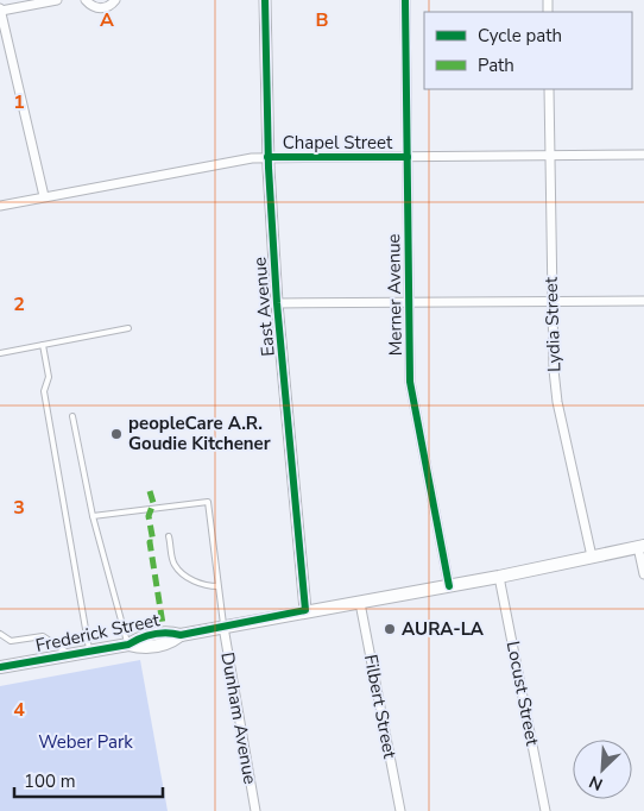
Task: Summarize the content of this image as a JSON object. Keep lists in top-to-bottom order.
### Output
{
  "streets": {
    "main road": ["Frederick Street"],
    "street": [
      "Chapel Street",
      "Merner Avenue",
      "East Avenue",
      "Lydia Street",
      "Locust Street",
      "Filbert Street",
      "Dunham Avenue"
    ]
  },
  "crossings": [
    ["Chapel Street", "Merner Avenue"],
    ["Chapel Street", "East Avenue"],
    ["Chapel Street", "Lydia Street"],
    ["Merner Avenue", "Frederick Street"],
    ["East Avenue", "Frederick Street"],
    ["Lydia Street", "Frederick Street"],
    ["Frederick Street", "Locust Street"],
    ["Frederick Street", "Filbert Street"],
    ["Frederick Street", "Dunham Avenue"]
  ],
  "parks": ["Weber Park"],
  "places": ["peopleCare A.R. Goudie Kitchener", "AURA-LA"],
  "legend": ["Cycle path", "Path"],
  "scale_bar": "100 m",
  "north": "bottom left",
  "grid": {
    "columns": ["A", "B"],
    "rows": [
      "1",
      "2",
      "3",
      "4"
    ]
  }
}
